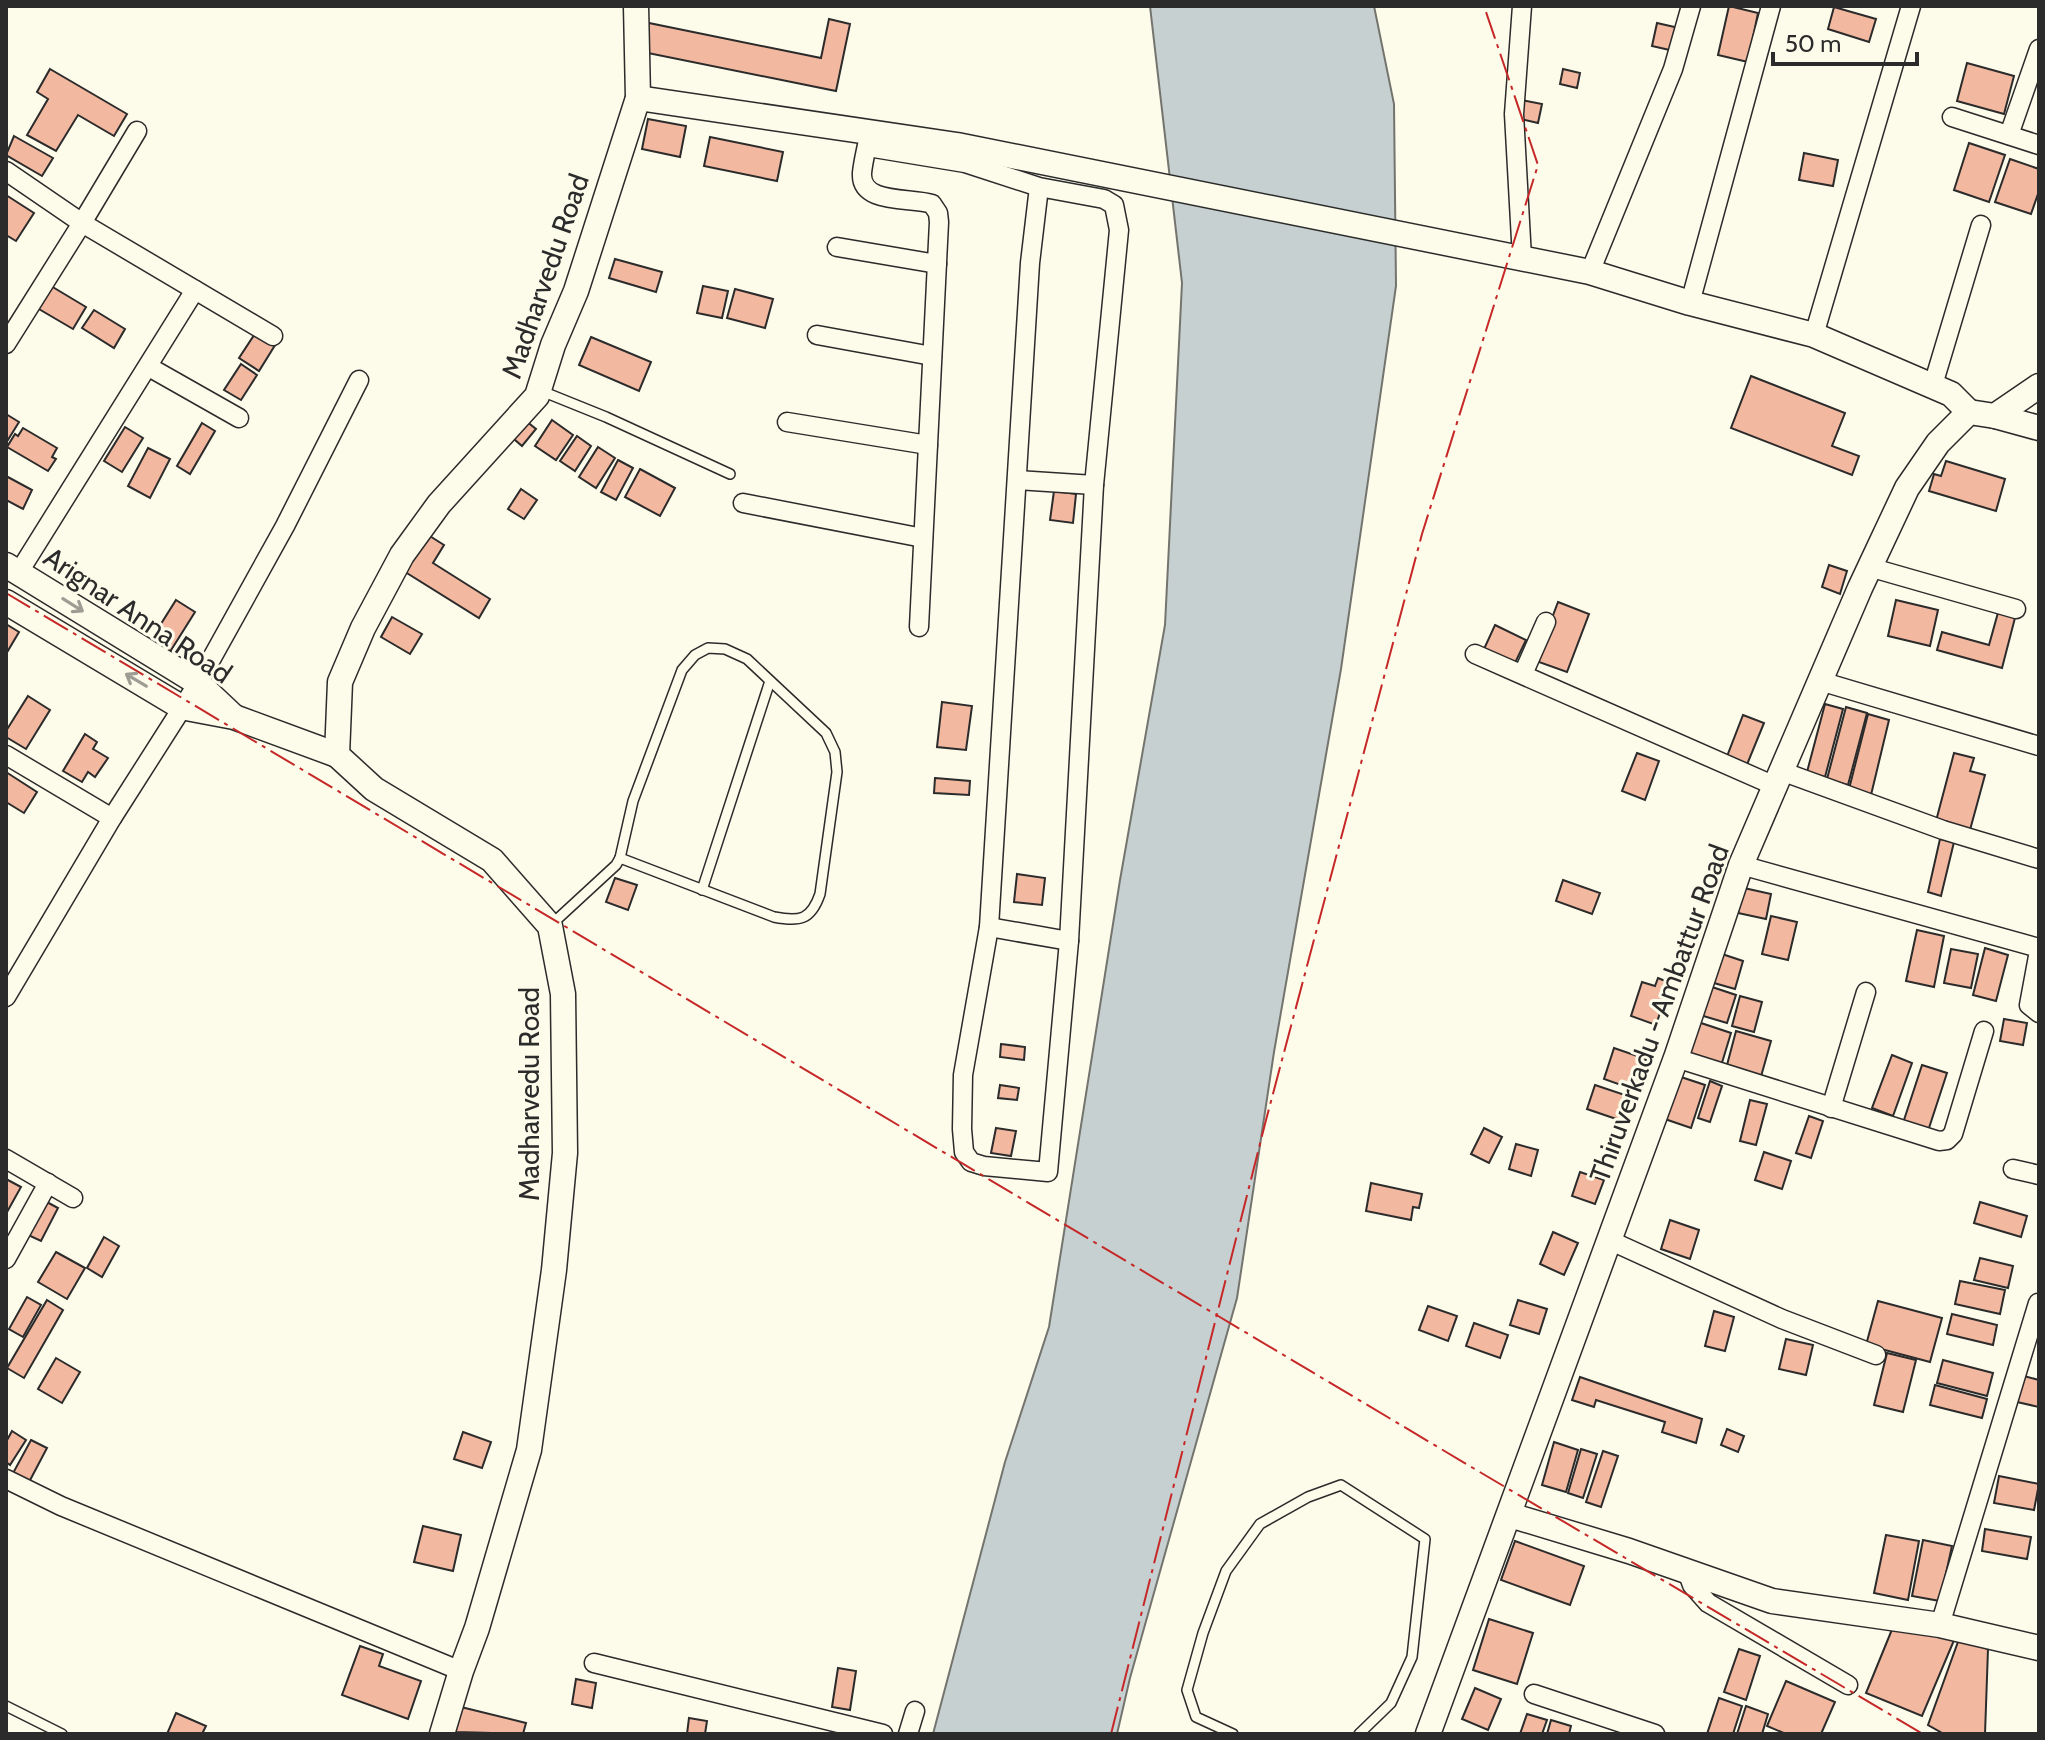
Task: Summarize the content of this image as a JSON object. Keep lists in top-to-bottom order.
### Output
{
  "streets": {
    "street": ["Madharvedu Road", "Arignar Anna Road", "Thiruverkadu - Ambattur Road"]
  },
  "crossings": [
    ["Madharvedu Road", "Arignar Anna Road"]
  ],
  "scale_bar": "50 m"
}
